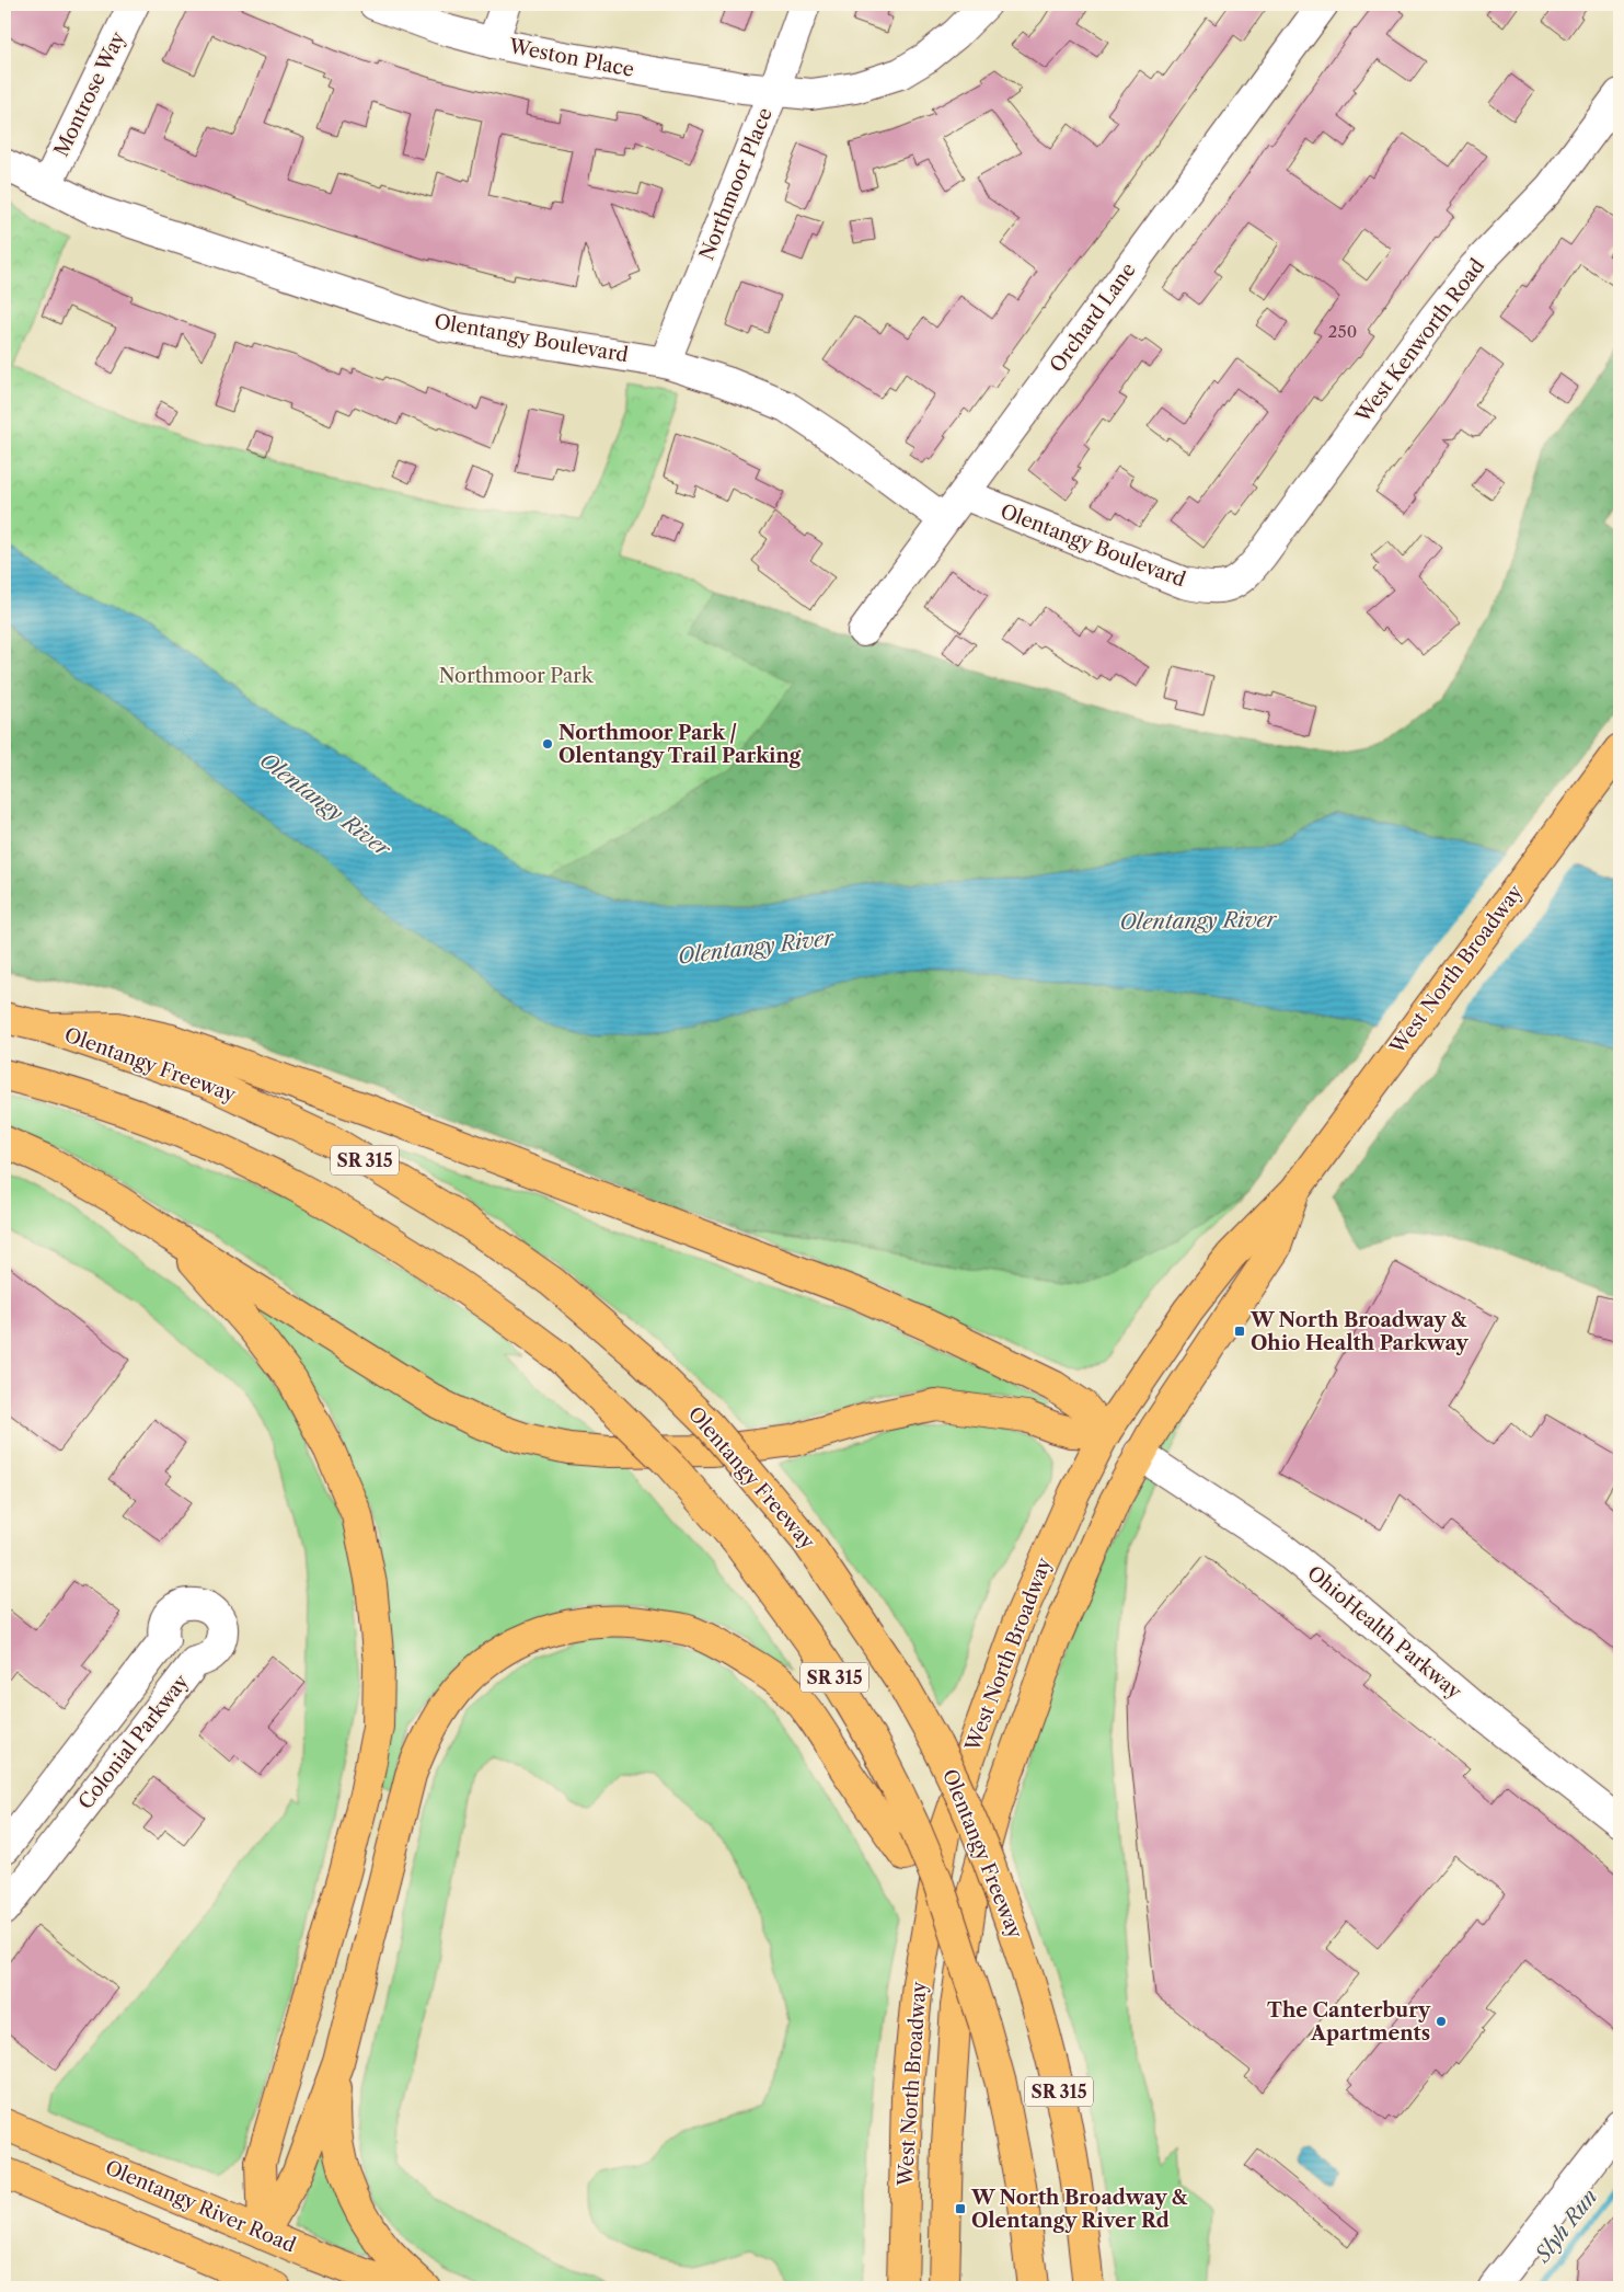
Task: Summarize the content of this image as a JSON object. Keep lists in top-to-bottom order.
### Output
{
  "streets": {
    "main road": [
      "West North Broadway",
      "Olentangy Freeway",
      "SR 315",
      "Olentangy River Road"
    ],
    "street": [
      "Weston Place",
      "Montrose Way",
      "Northmoor Place",
      "Orchard Lane",
      "Olentangy Boulevard",
      "West Kenworth Road",
      "OhioHealth Parkway",
      "Colonial Parkway"
    ]
  },
  "crossings": [
    ["Weston Place", "Northmoor Place"],
    ["Montrose Way", "Olentangy Boulevard"],
    ["Northmoor Place", "Olentangy Boulevard"],
    ["Orchard Lane", "Olentangy Boulevard"],
    ["Olentangy Boulevard", "West Kenworth Road"],
    ["West North Broadway", "OhioHealth Parkway"]
  ],
  "water": ["Olentangy River", "Slyh Run"],
  "parks": ["Northmoor Park"],
  "places": {
    "other": ["Northmoor Park / Olentangy Trail Parking", "The Canterbury Apartments"],
    "transit": ["W North Broadway & Ohio Health Parkway", "W North Broadway & Olentangy River Rd"]
  },
  "house_numbers": ["250"]
}
